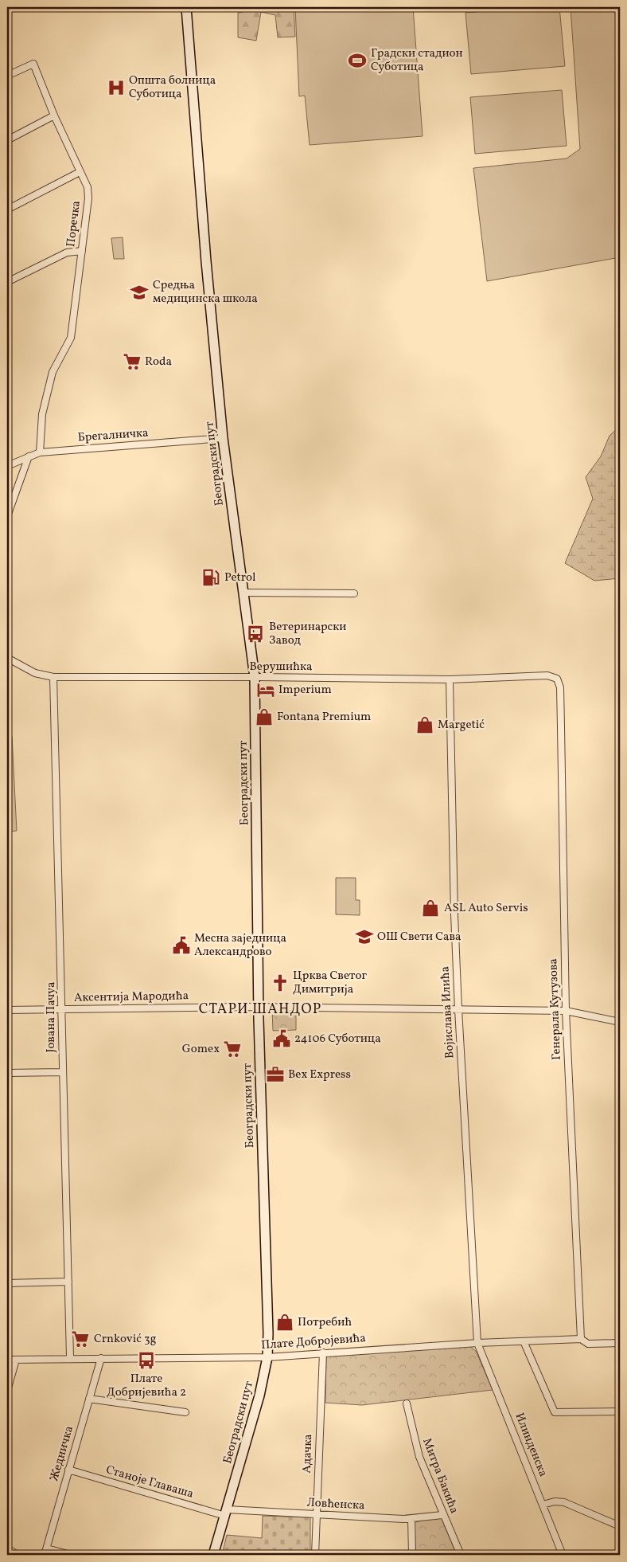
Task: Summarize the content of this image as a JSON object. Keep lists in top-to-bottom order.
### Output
{
  "streets": {
    "main road": ["Београдски пут"],
    "street": [
      "Поречка",
      "Брегалничка",
      "Верушићка",
      "Аксентија Мародића",
      "Генерала Кутузова",
      "Војислава Илића",
      "Јована Пачуа",
      "Плате Добројевића",
      "Илинденска",
      "Жедничка",
      "Адачка",
      "Митра Бакића",
      "Станоје Главаша",
      "Ловћенска"
    ]
  },
  "crossings": [
    ["Поречка", "Брегалничка"],
    ["Брегалничка", "Београдски пут"],
    ["Београдски пут", "Верушићка"],
    ["Београдски пут", "Аксентија Мародића"],
    ["Београдски пут", "Плате Добројевића"],
    ["Београдски пут", "Станоје Главаша"],
    ["Београдски пут", "Ловћенска"],
    ["Верушићка", "Генерала Кутузова"],
    ["Верушићка", "Војислава Илића"],
    ["Верушићка", "Јована Пачуа"],
    ["Аксентија Мародића", "Генерала Кутузова"],
    ["Аксентија Мародића", "Војислава Илића"],
    ["Аксентија Мародића", "Јована Пачуа"],
    ["Генерала Кутузова", "Плате Добројевића"],
    ["Војислава Илића", "Плате Добројевића"],
    ["Војислава Илића", "Илинденска"],
    ["Јована Пачуа", "Плате Добројевића"],
    ["Плате Добројевића", "Илинденска"],
    ["Плате Добројевића", "Жедничка"],
    ["Плате Добројевића", "Адачка"],
    ["Жедничка", "Станоје Главаша"],
    ["Адачка", "Ловћенска"],
    ["Митра Бакића", "Ловћенска"],
    ["Станоје Главаша", "Ловћенска"]
  ],
  "districts": ["СТАРИ ШАНДОР"],
  "places": {
    "sports": ["Градски стадион Суботица"],
    "hospital": ["Општа болница Суботица"],
    "school or university": ["Средња медицинска школа", "ОШ Свети Сава"],
    "supermarket": ["Roda", "Gomex", "Crnković 3g"],
    "fuel station": ["Petrol"],
    "bus stop": ["Ветеринарски Завод", "Плате Добријевића 2"],
    "hotel": ["Imperium"],
    "shop": [
      "Fontana Premium",
      "Margetić",
      "ASL Auto Servis",
      "Потребић"
    ],
    "public building": ["Месна заједница Александрово", "24106 Суботица"],
    "church": ["Црква Светог Димитрија"],
    "office": ["Bex Express"]
  }
}
